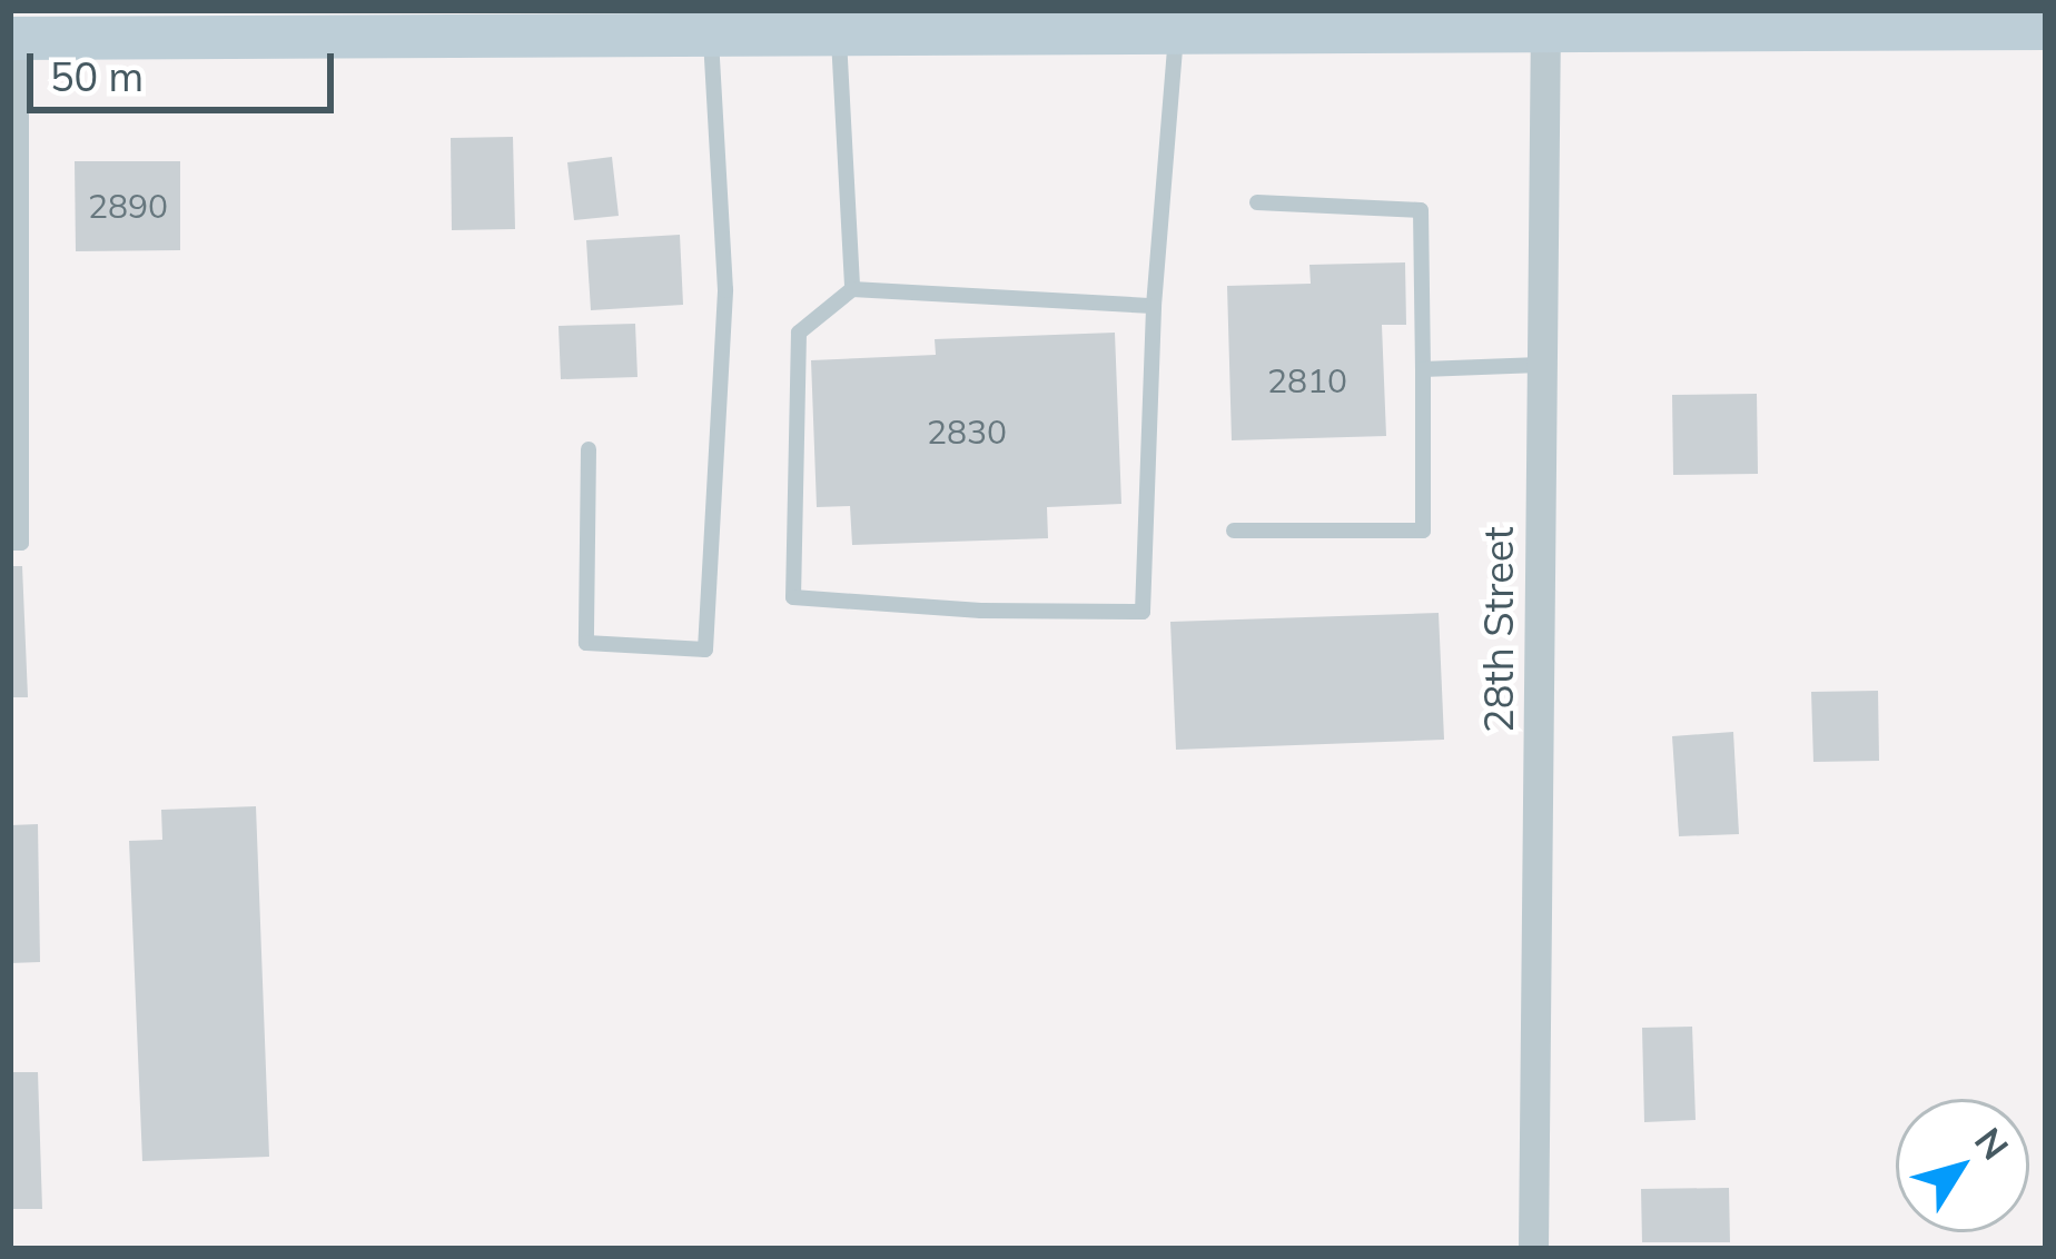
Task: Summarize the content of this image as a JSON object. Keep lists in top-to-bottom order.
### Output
{
  "streets": {
    "street": ["28th Street"]
  },
  "house_numbers": ["2890", "2810", "2830"],
  "scale_bar": "50 m",
  "north": "top right"
}
